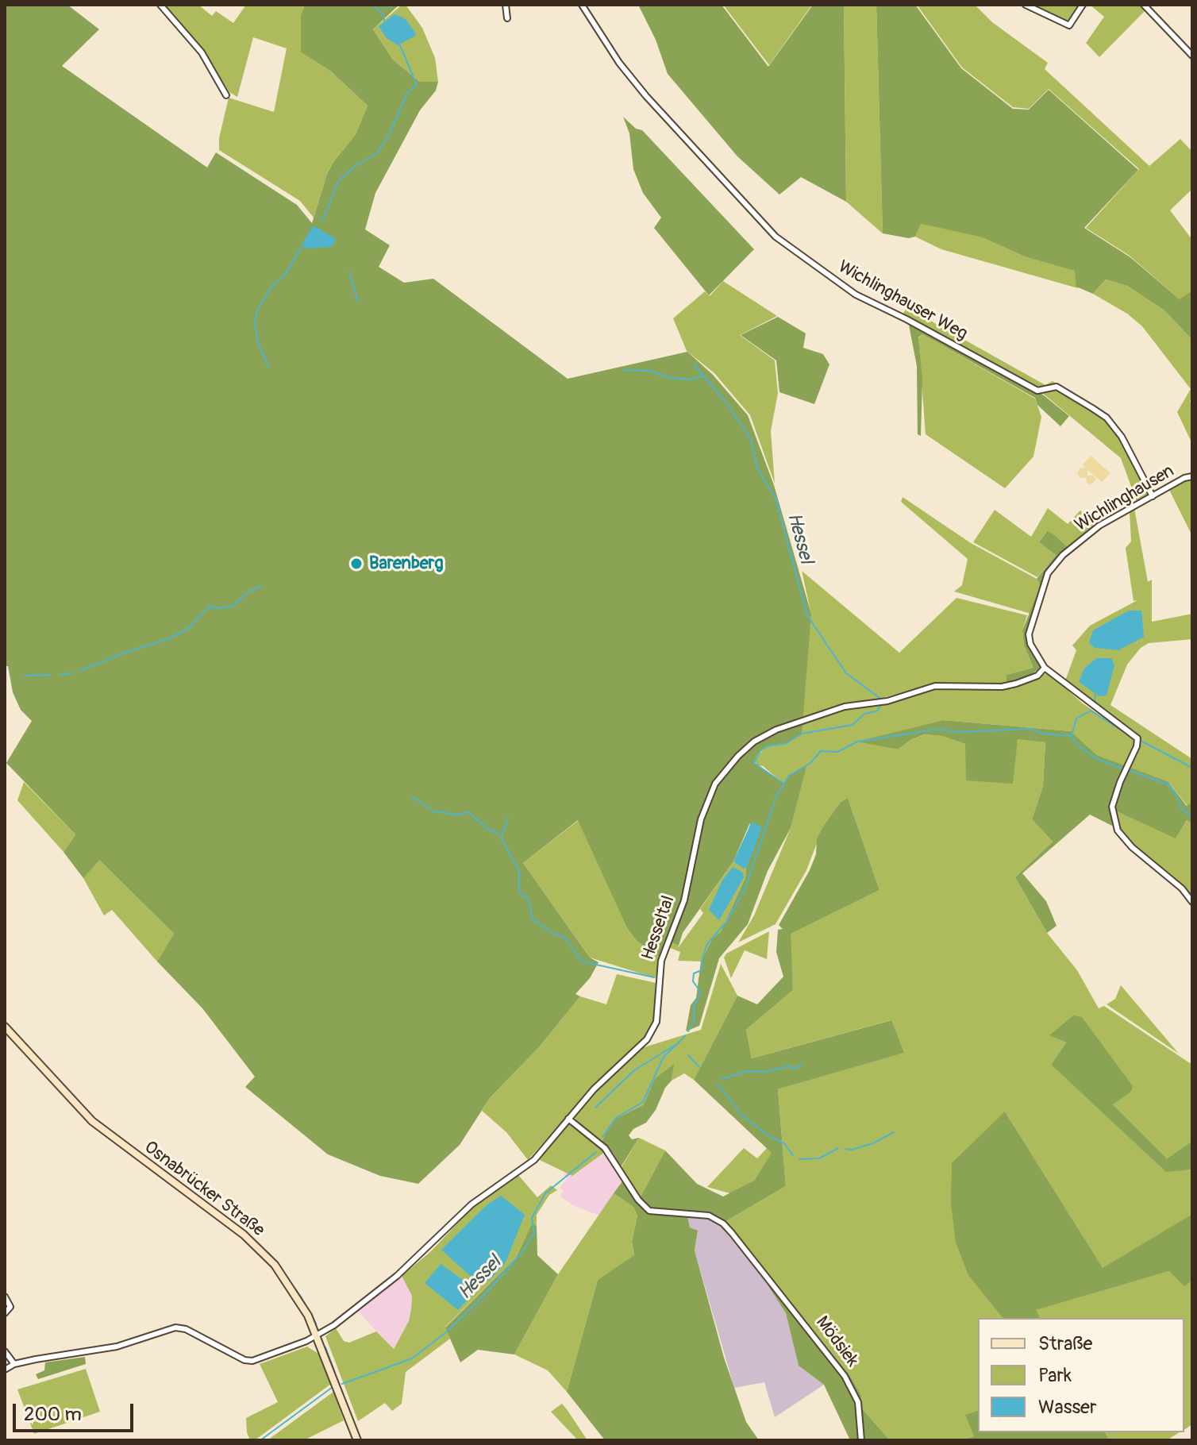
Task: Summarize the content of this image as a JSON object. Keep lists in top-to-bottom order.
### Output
{
  "streets": {
    "main road": ["Osnabrücker Straße"],
    "street": [
      "Wichlinghauser Weg",
      "Wichlinghausen",
      "Hesseltal",
      "Mödsiek"
    ]
  },
  "crossings": [
    ["Wichlinghauser Weg", "Wichlinghausen"],
    ["Wichlinghausen", "Hesseltal"],
    ["Hesseltal", "Osnabrücker Straße"],
    ["Hesseltal", "Mödsiek"]
  ],
  "water": ["Hessel"],
  "places": ["Barenberg"],
  "legend": ["Straße", "Park", "Wasser"],
  "scale_bar": "200 m"
}
